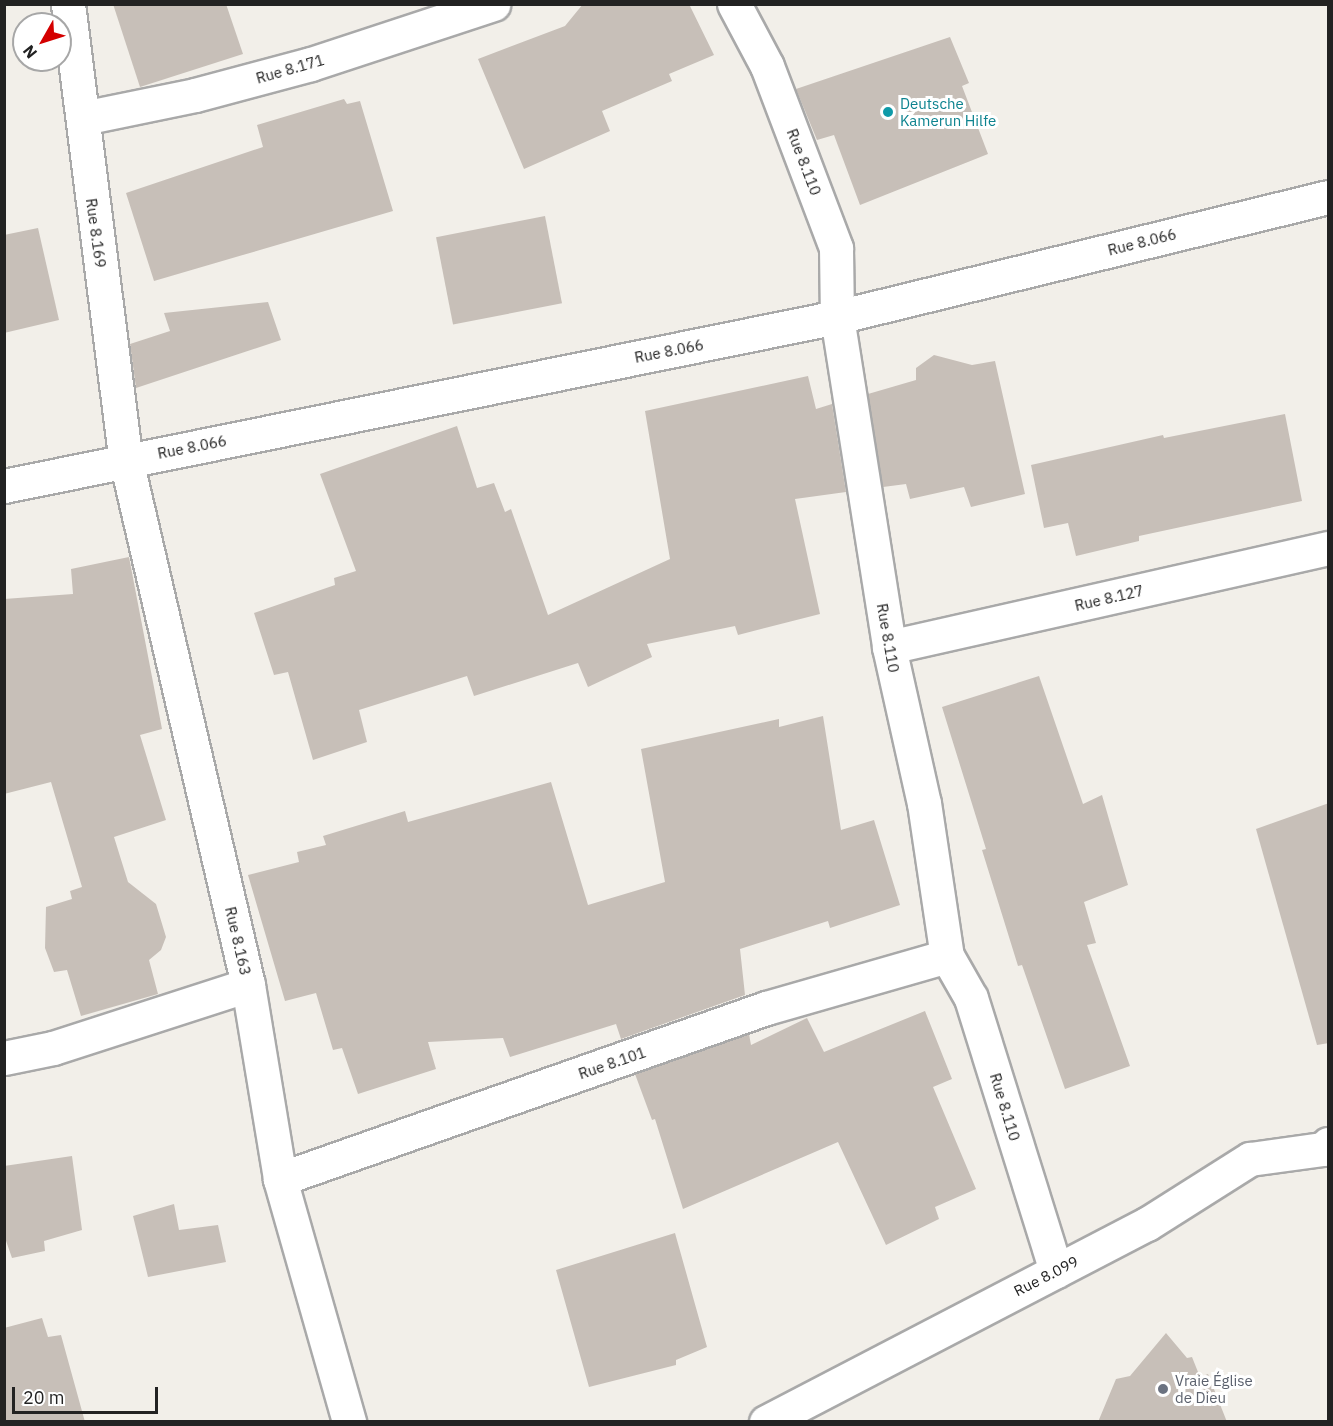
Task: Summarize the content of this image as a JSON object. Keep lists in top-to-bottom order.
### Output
{
  "streets": {
    "street": [
      "Rue 8.171",
      "Rue 8.110",
      "Rue 8.169",
      "Rue 8.066",
      "Rue 8.127",
      "Rue 8.163",
      "Rue 8.101",
      "Rue 8.099"
    ]
  },
  "crossings": [
    ["Rue 8.171", "Rue 8.169"],
    ["Rue 8.110", "Rue 8.066"],
    ["Rue 8.110", "Rue 8.127"],
    ["Rue 8.110", "Rue 8.101"],
    ["Rue 8.110", "Rue 8.099"],
    ["Rue 8.169", "Rue 8.066"],
    ["Rue 8.169", "Rue 8.163"],
    ["Rue 8.066", "Rue 8.163"],
    ["Rue 8.163", "Rue 8.101"]
  ],
  "places": ["Deutsche Kamerun Hilfe", "Vraie Église de Dieu"],
  "scale_bar": "20 m",
  "north": "bottom left"
}
